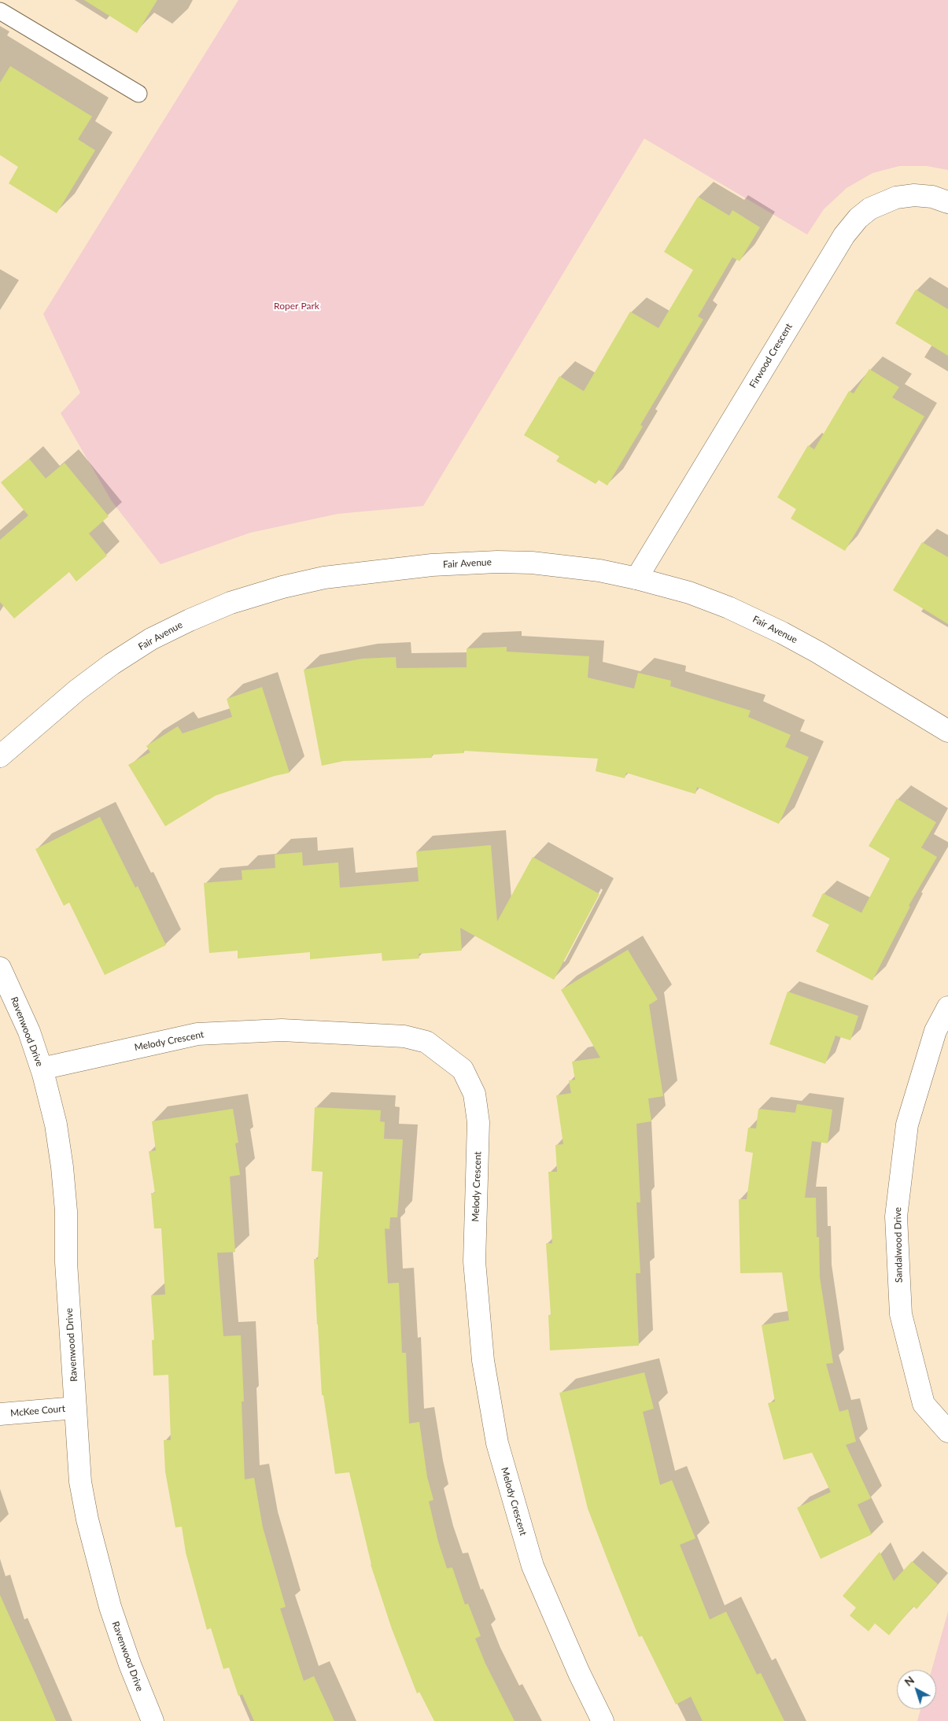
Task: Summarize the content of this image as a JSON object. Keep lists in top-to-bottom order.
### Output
{
  "streets": {
    "street": [
      "Firwood Crescent",
      "Fair Avenue",
      "Ravenwood Drive",
      "Melody Crescent",
      "Sandalwood Drive",
      "McKee Court"
    ]
  },
  "crossings": [
    ["Firwood Crescent", "Fair Avenue"],
    ["Ravenwood Drive", "Melody Crescent"],
    ["Ravenwood Drive", "McKee Court"]
  ],
  "parks": ["Roper Park"],
  "north": "top left"
}
